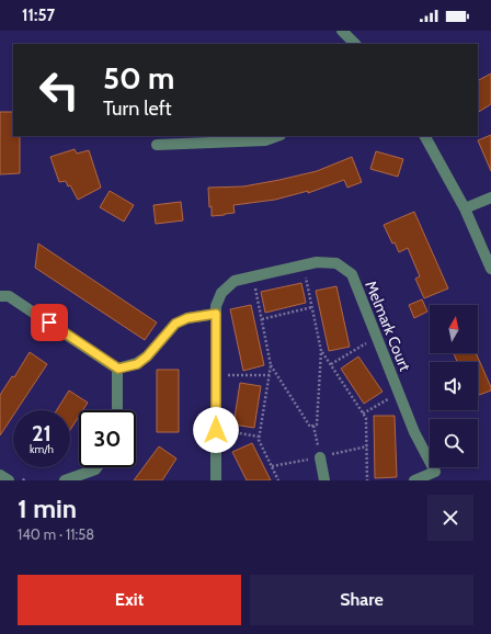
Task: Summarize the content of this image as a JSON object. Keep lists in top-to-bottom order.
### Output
{
  "streets": {
    "street": ["Melmark Court"]
  },
  "north": "top",
  "page": {
    "status": "11:57",
    "turn": ["50 m", "Turn left"],
    "speed": "21 km/h",
    "limit": "30",
    "heading": ["1 min", "140 m · 11:58"],
    "buttons": ["Exit", "Share"]
  }
}
